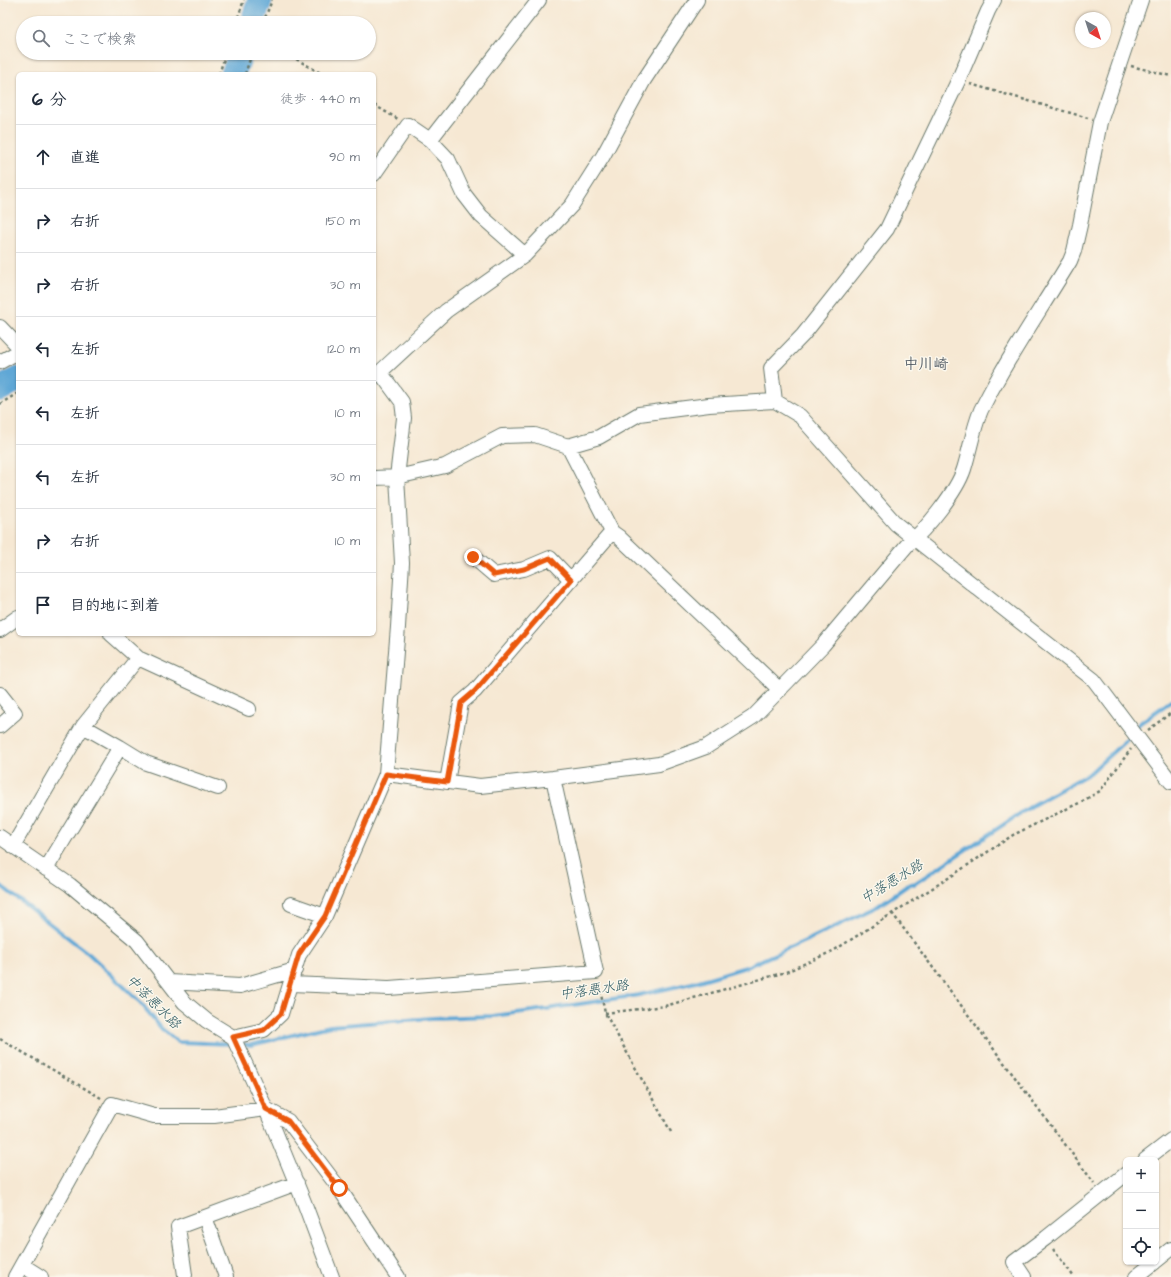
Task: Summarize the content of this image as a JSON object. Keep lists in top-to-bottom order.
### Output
{
  "districts": ["中川崎"],
  "water": ["中落悪水路"],
  "north": "bottom right",
  "page": {
    "search": "ここで検索",
    "heading": ["6 分", "徒歩 · 440 m"],
    "list": [
      ["直進", "90 m"],
      ["右折", "150 m"],
      ["右折", "30 m"],
      ["左折", "120 m"],
      ["左折", "10 m"],
      ["左折", "30 m"],
      ["右折", "10 m"],
      "目的地に到着"
    ],
    "map_buttons": ["+", "−"]
  }
}
